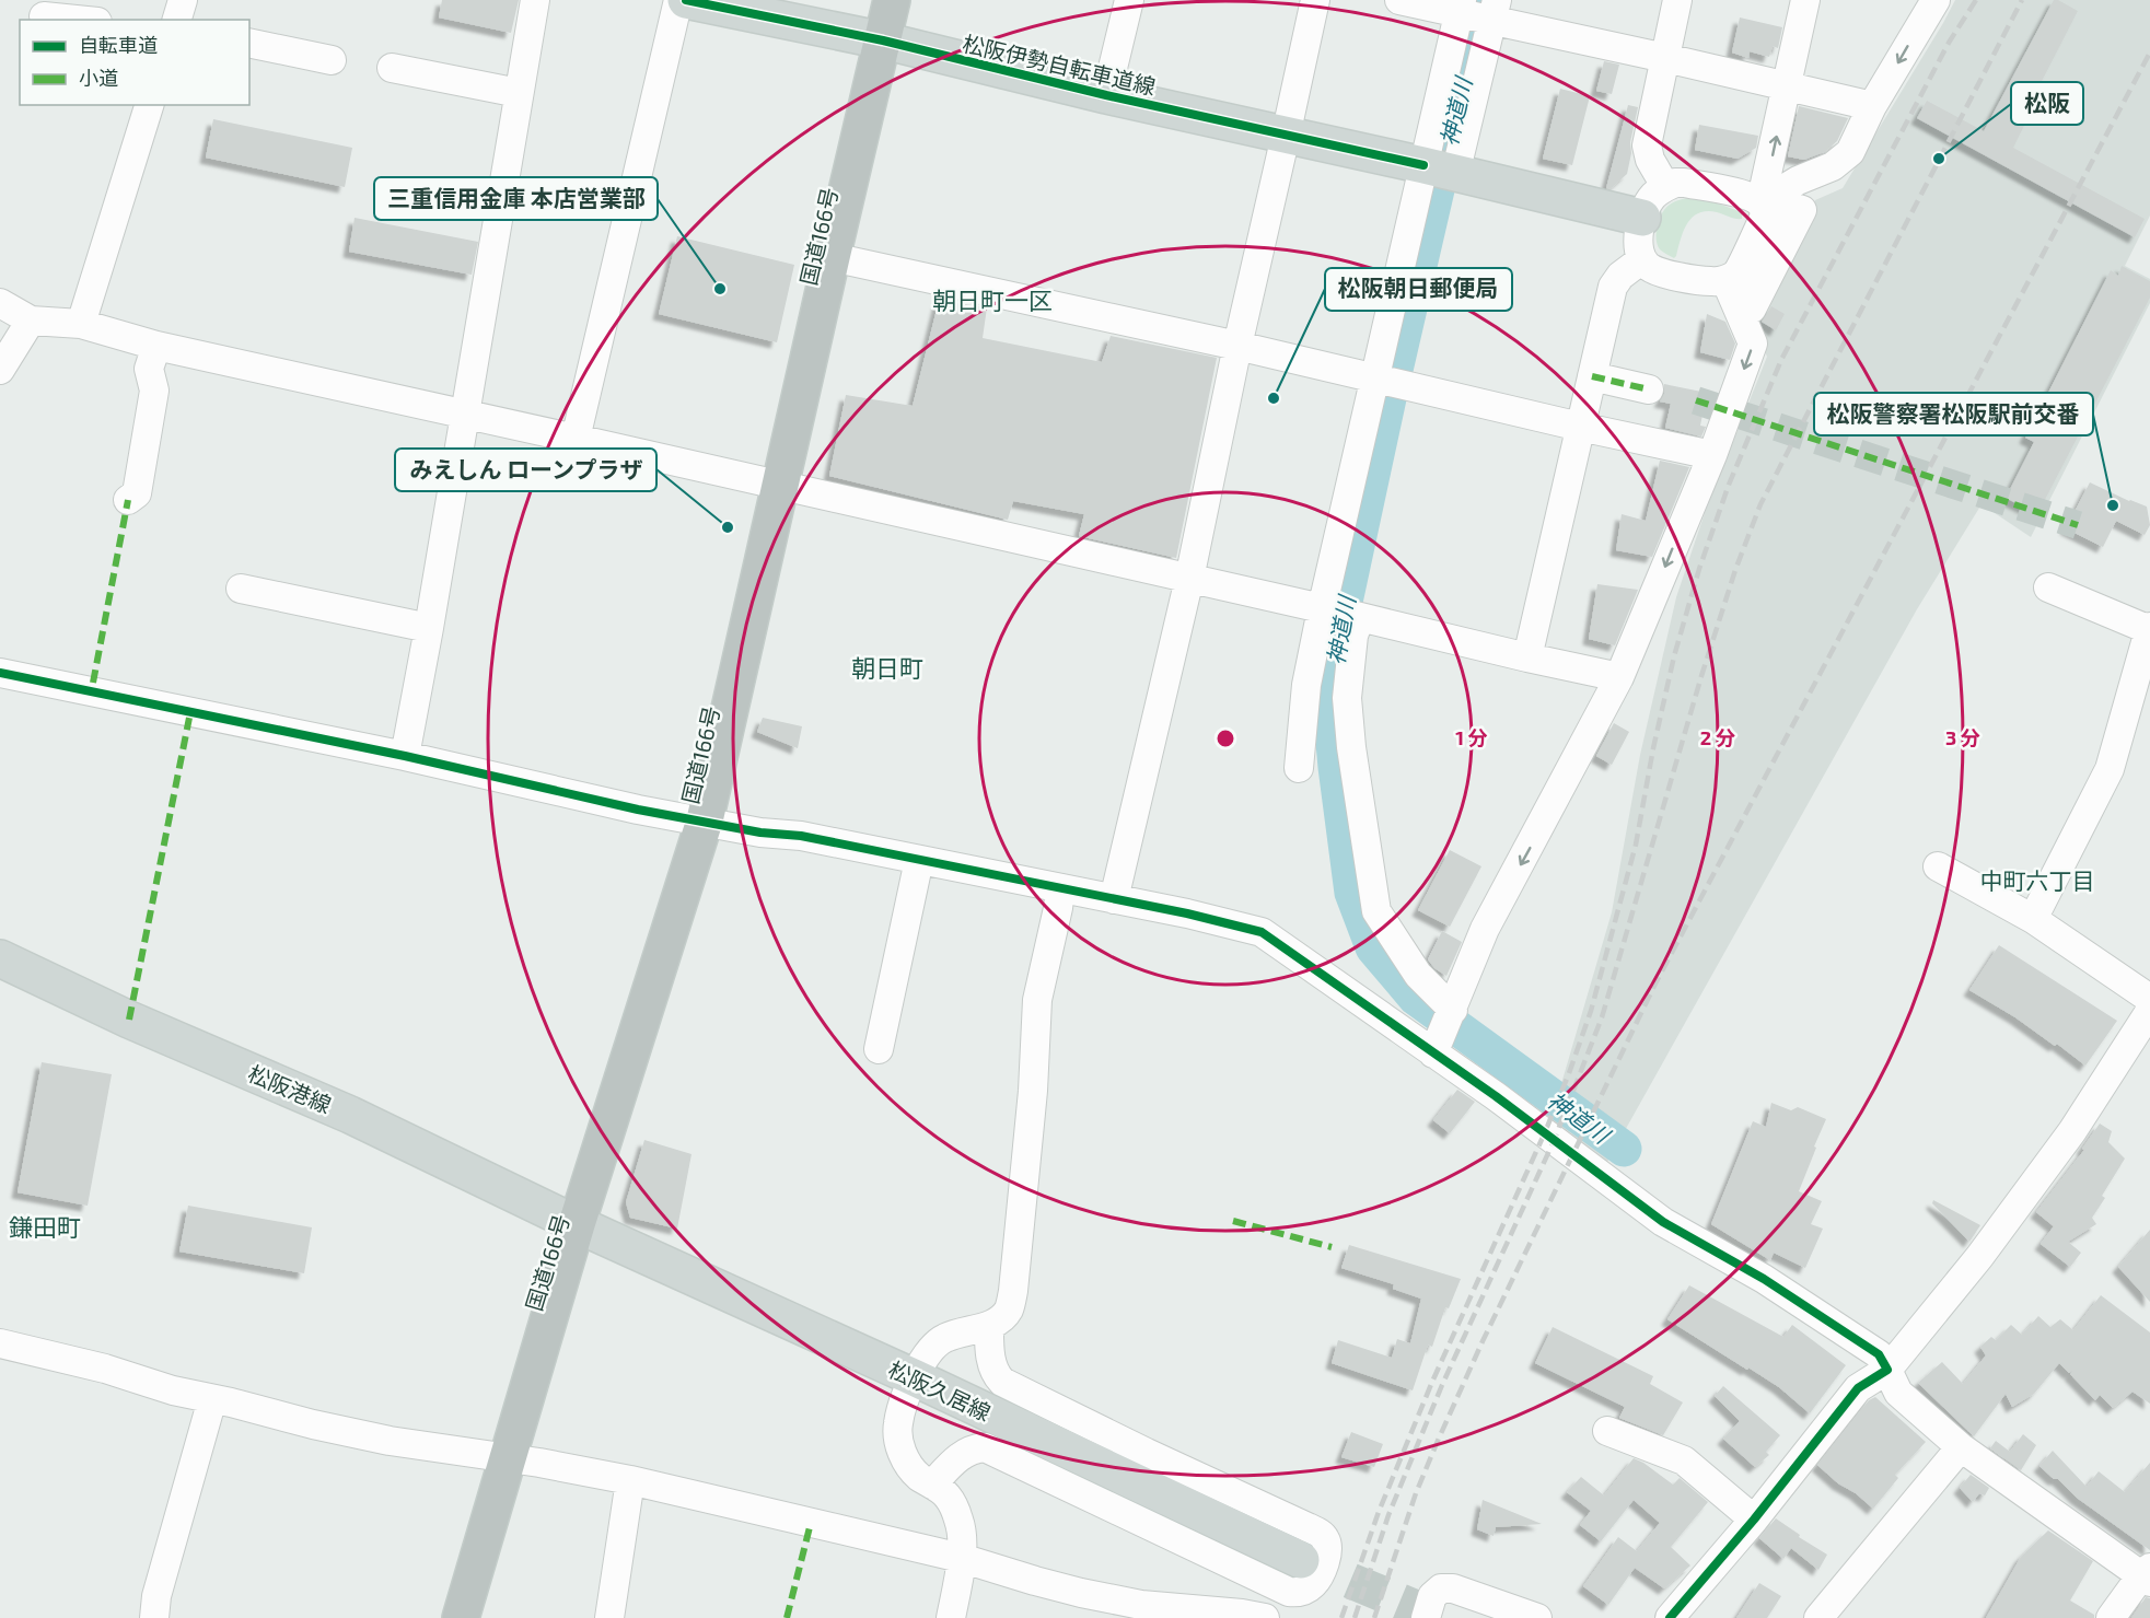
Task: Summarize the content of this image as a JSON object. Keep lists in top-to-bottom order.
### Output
{
  "streets": {
    "highway": ["国道166号"],
    "main road": ["松阪伊勢自転車道線", "松阪港線", "松阪久居線"]
  },
  "crossings": [
    ["松阪伊勢自転車道線", "国道166号"],
    ["国道166号", "松阪港線"],
    ["国道166号", "松阪久居線"],
    ["松阪港線", "松阪久居線"]
  ],
  "districts": [
    "朝日町一区",
    "朝日町",
    "中町六丁目",
    "鎌田町"
  ],
  "water": ["神道川"],
  "places": [
    "松阪",
    "三重信用金庫 本店営業部",
    "松阪朝日郵便局",
    "松阪警察署松阪駅前交番",
    "みえしん ローンプラザ"
  ],
  "legend": ["自転車道", "小道"],
  "rings": ["1 分", "2 分", "3 分"]
}
